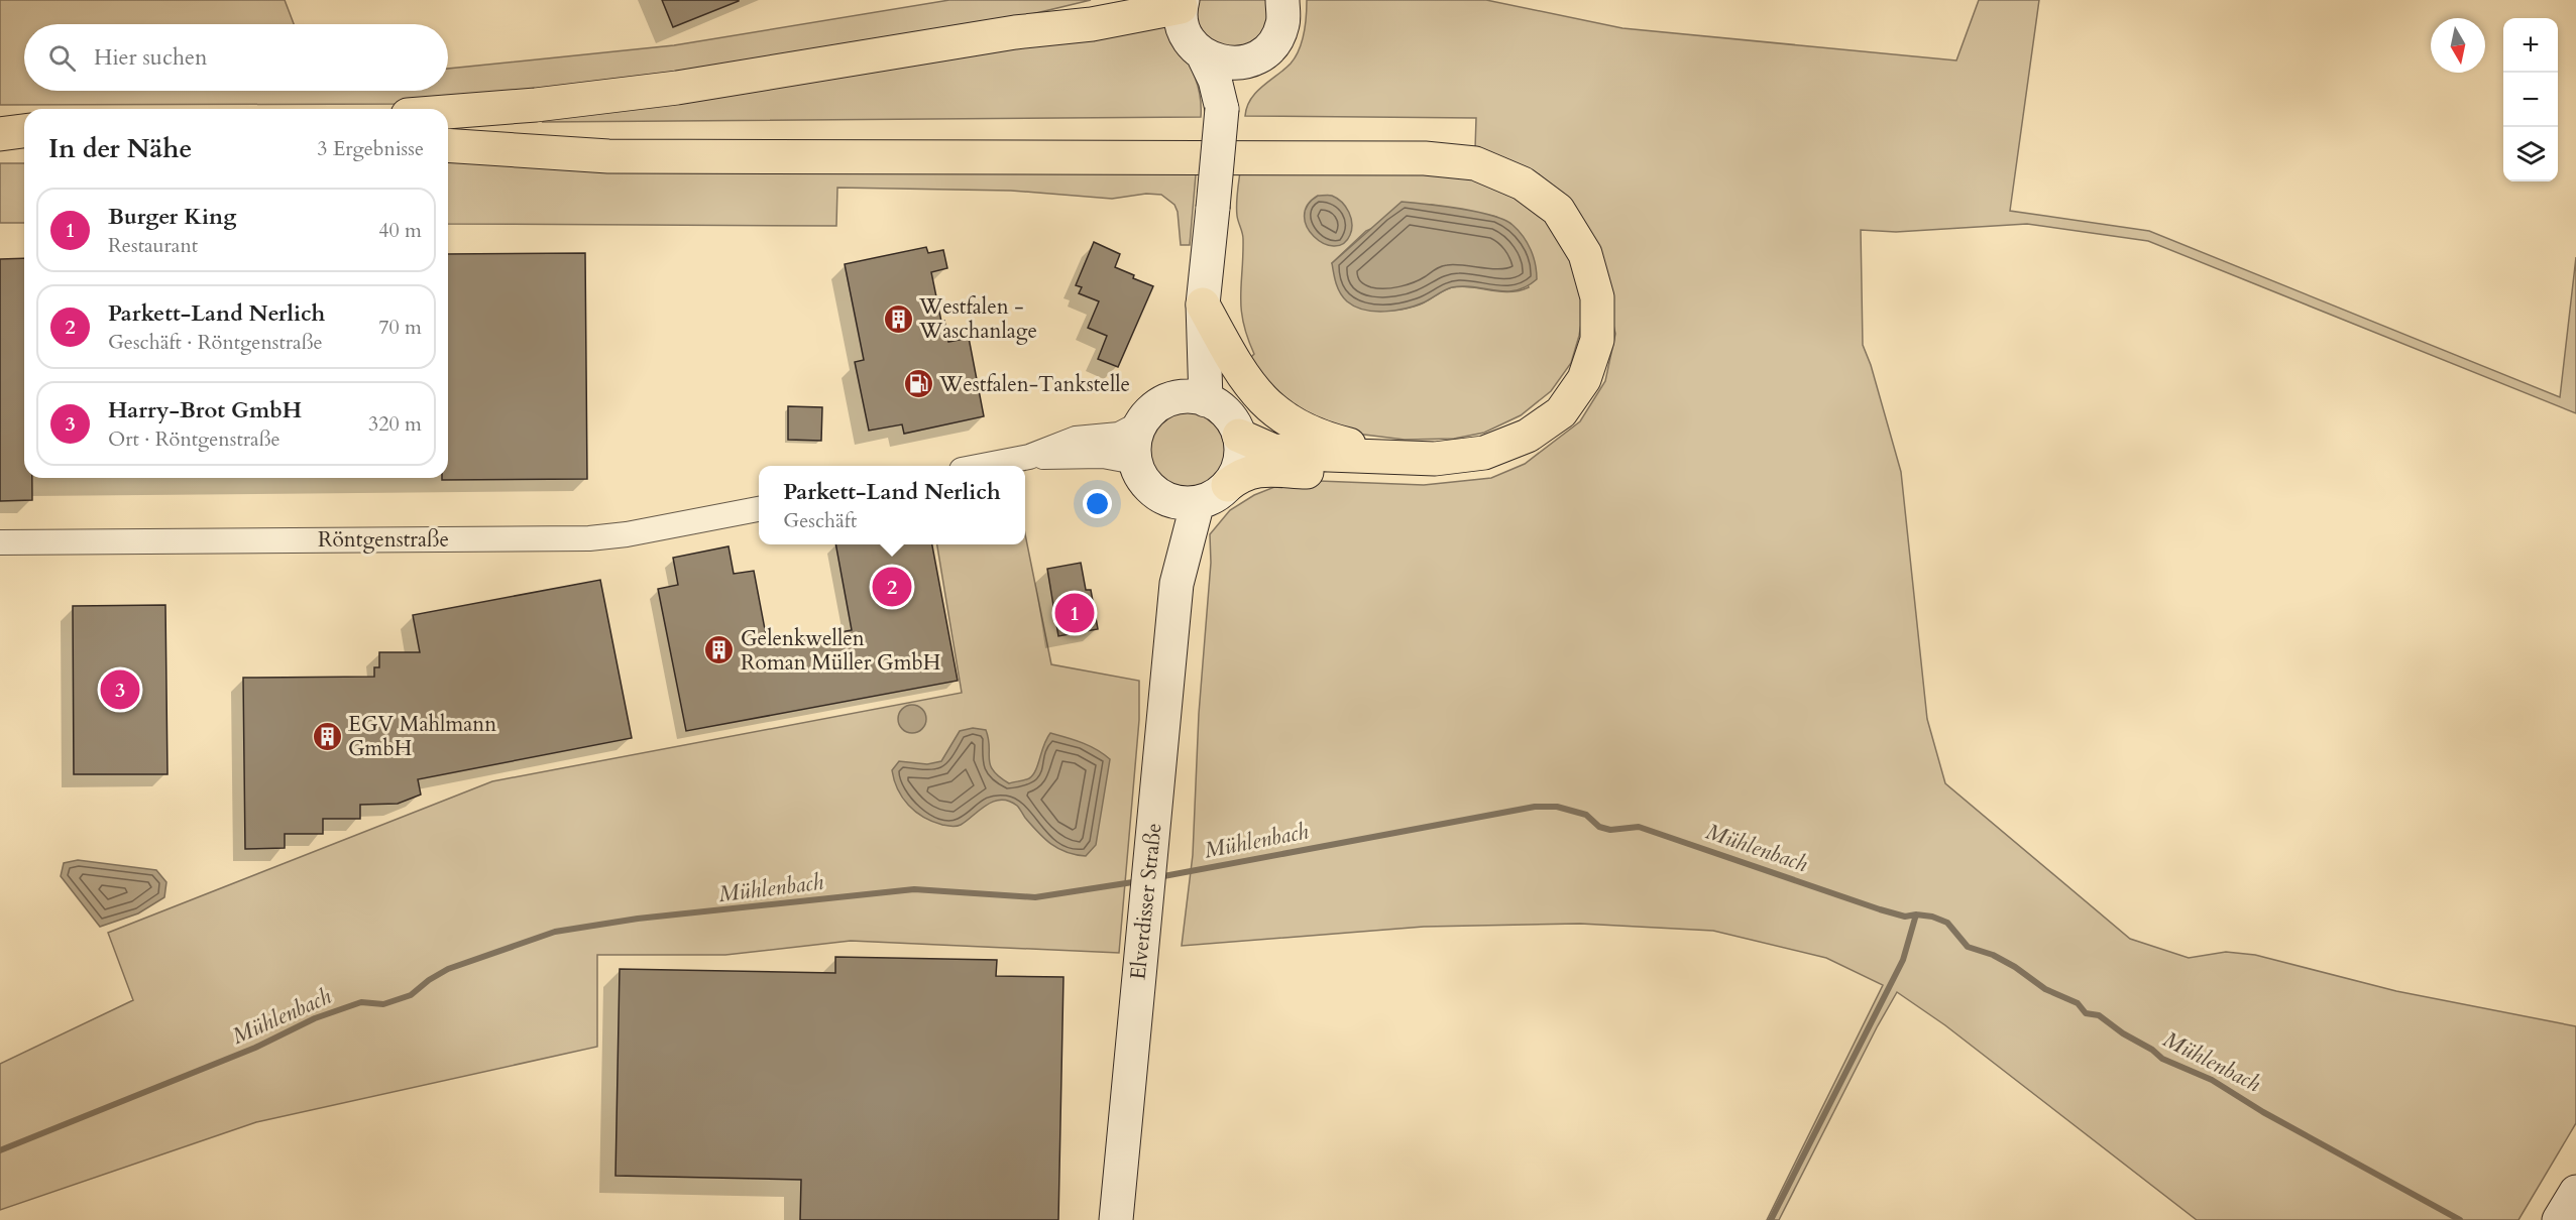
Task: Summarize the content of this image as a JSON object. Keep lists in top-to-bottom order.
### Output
{
  "streets": {
    "main road": ["Elverdisser Straße"],
    "street": ["Röntgenstraße"]
  },
  "water": ["Mühlenbach"],
  "places": {
    "building": ["Westfalen - Waschanlage", "Gelenkwellen Roman Müller GmbH", "EGV Mahlmann GmbH"],
    "fuel station": ["Westfalen-Tankstelle"]
  },
  "north": "bottom",
  "page": {
    "map_buttons": ["+", "−"],
    "search": "Hier suchen",
    "heading": ["In der Nähe", "3 Ergebnisse"],
    "list": [
      {
        "mark": "1",
        "name": "Burger King",
        "note": "Restaurant",
        "value": "40 m"
      },
      {
        "mark": "2",
        "name": "Parkett-Land Nerlich",
        "note": "Geschäft · Röntgenstraße",
        "value": "70 m"
      },
      {
        "mark": "3",
        "name": "Harry-Brot GmbH",
        "note": "Ort · Röntgenstraße",
        "value": "320 m"
      }
    ],
    "popup": ["Parkett-Land Nerlich", "Geschäft"],
    "pins": ["2", "1", "3"]
  }
}
